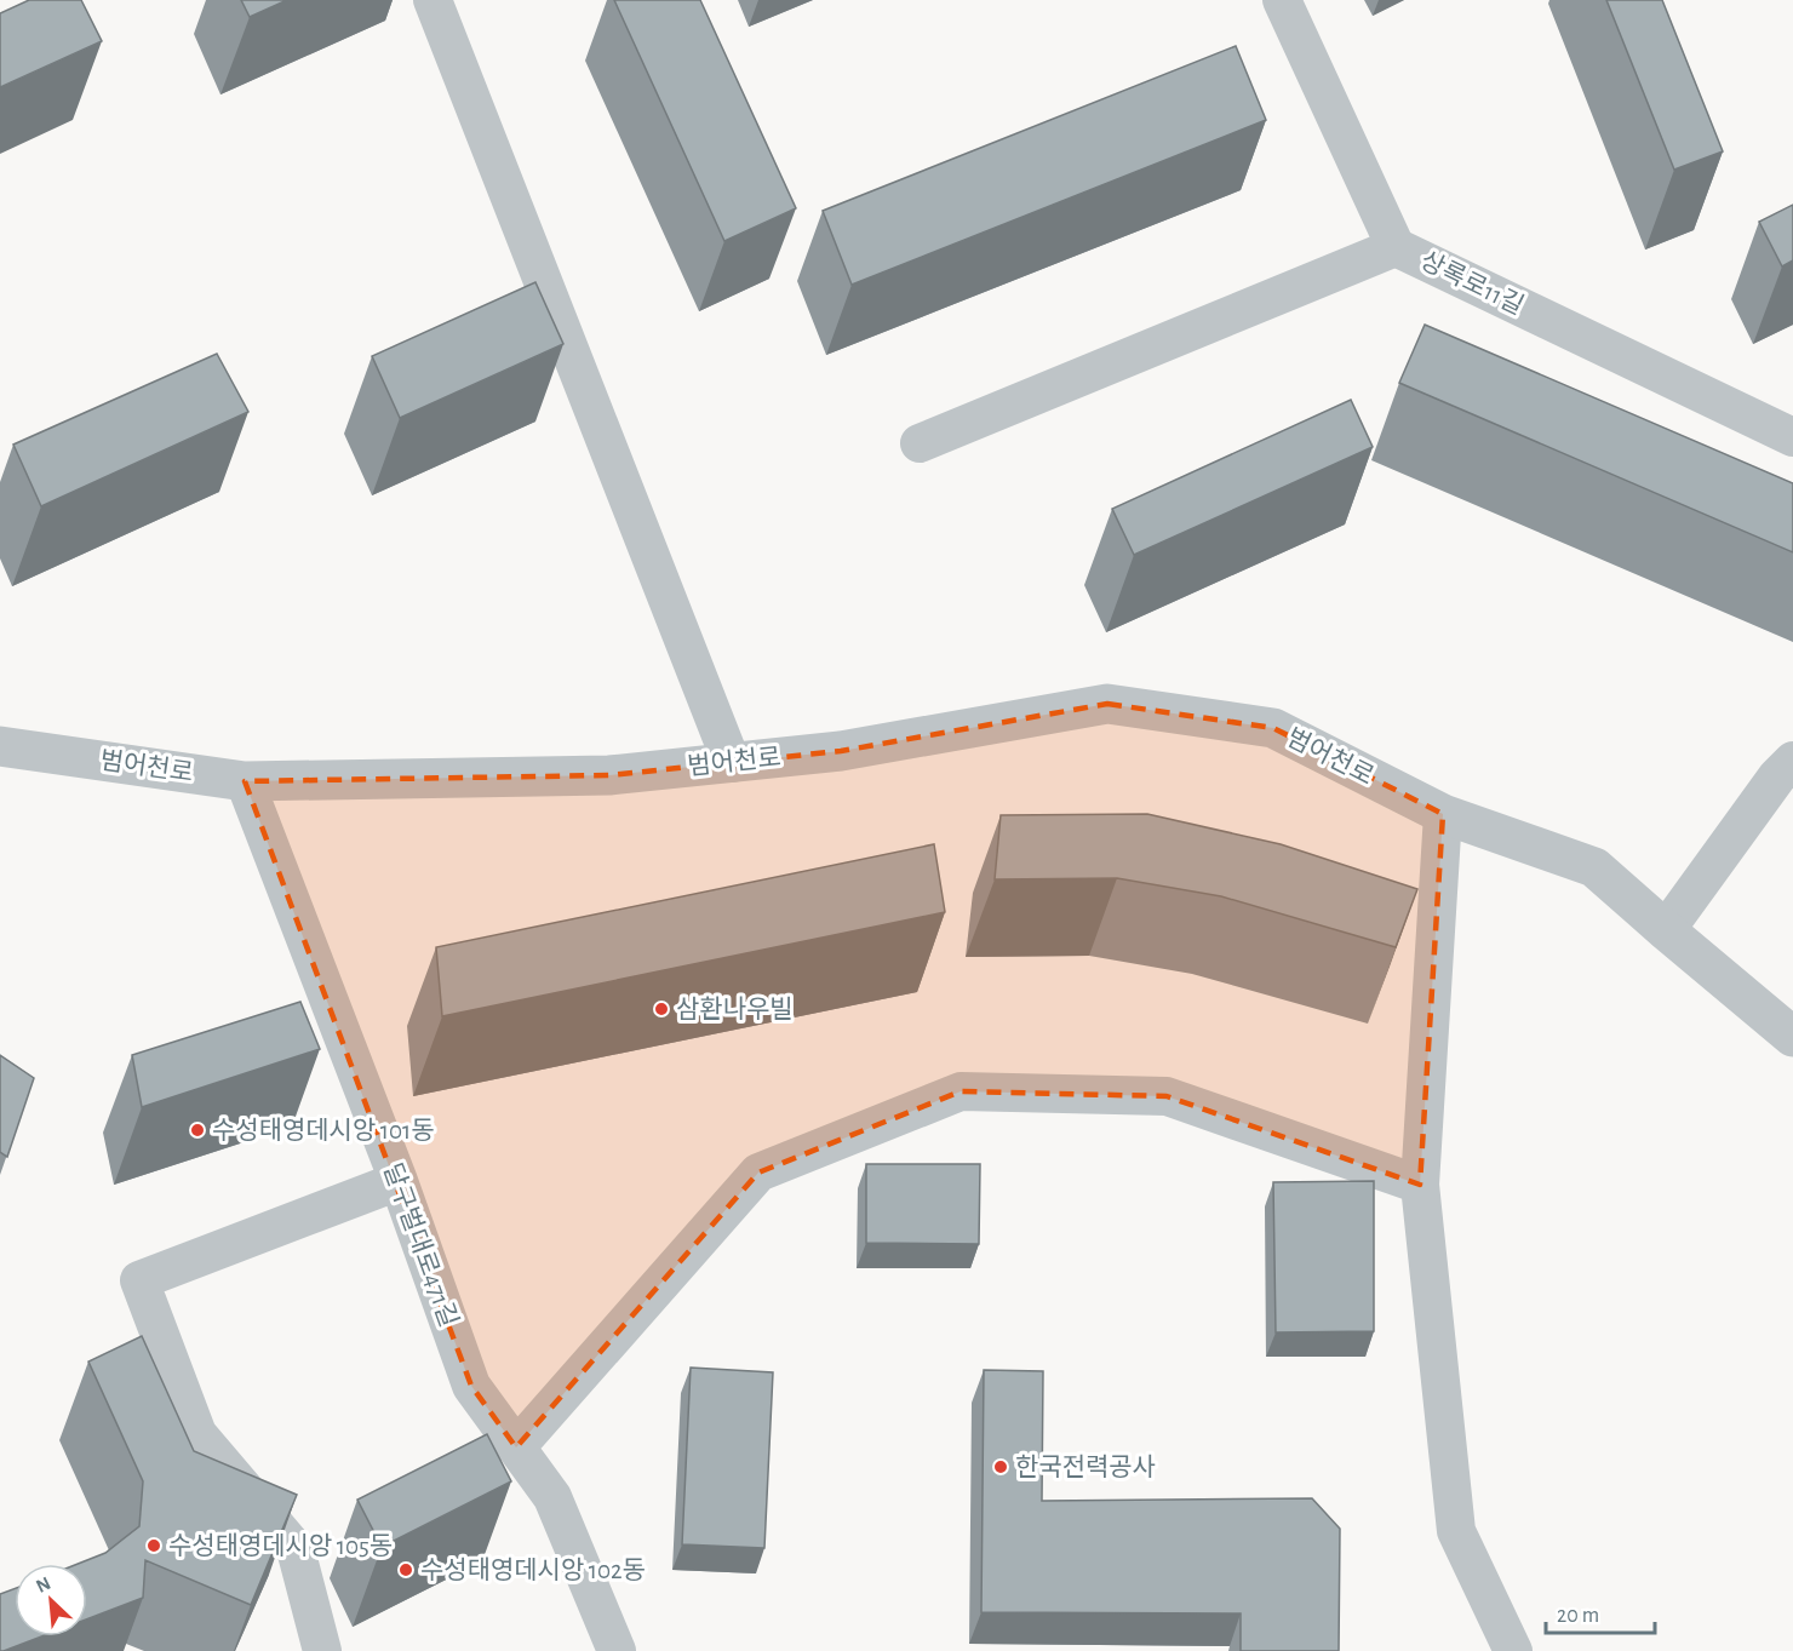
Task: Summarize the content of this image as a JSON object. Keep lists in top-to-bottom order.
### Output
{
  "streets": {
    "street": ["상록로11길", "범어천로", "달구벌대로471길"]
  },
  "crossings": [
    ["범어천로", "달구벌대로471길"]
  ],
  "places": [
    "삼환나우빌",
    "수성태영데시앙 101동",
    "한국전력공사",
    "수성태영데시앙 105동",
    "수성태영데시앙 102동"
  ],
  "scale_bar": "20 m",
  "north": "top left"
}
